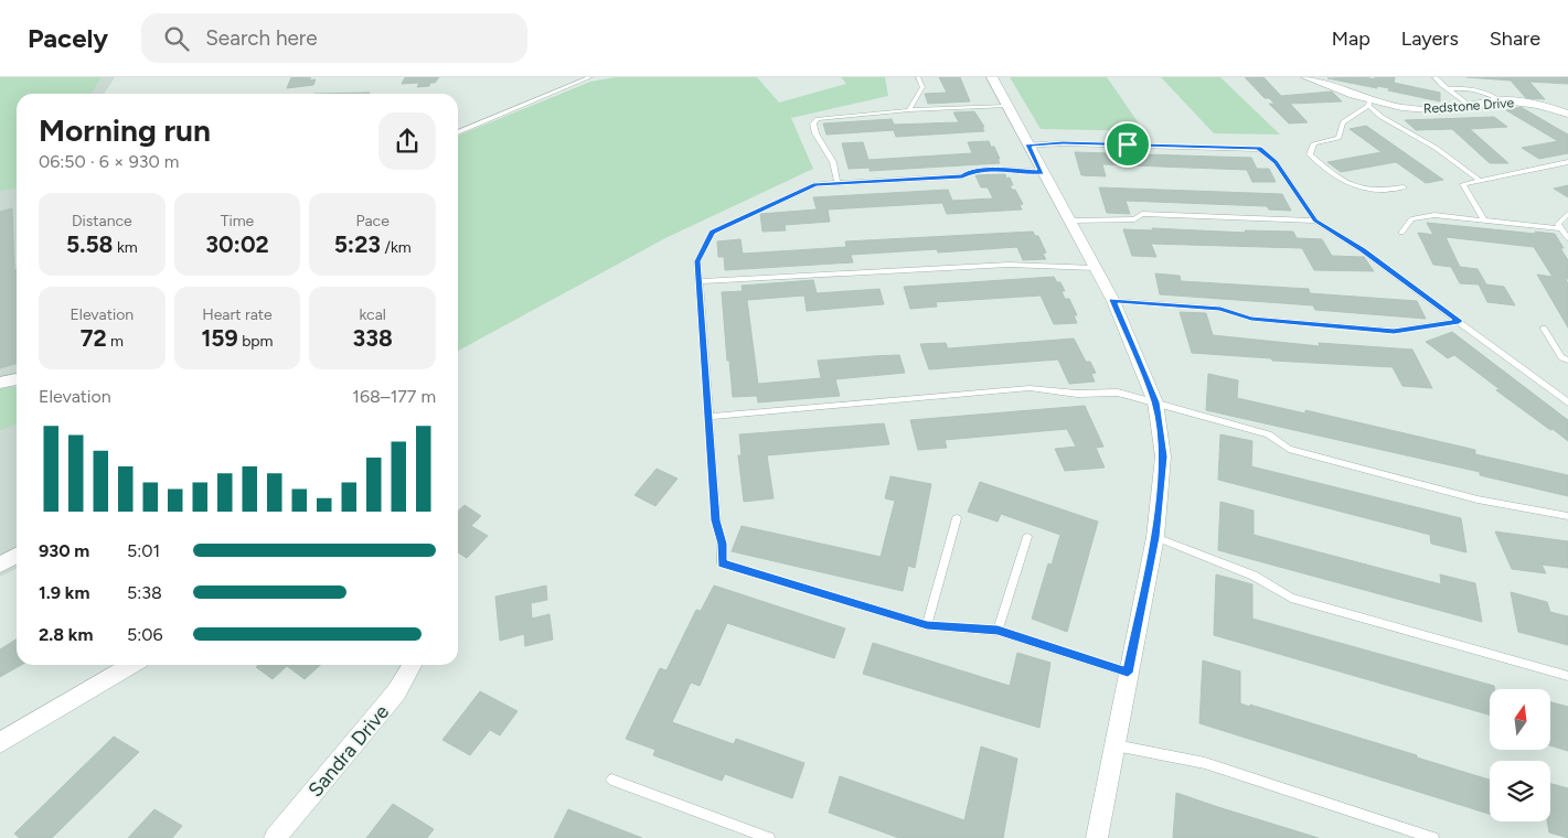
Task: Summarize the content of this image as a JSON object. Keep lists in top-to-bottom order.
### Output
{
  "streets": {
    "street": ["Redstone Drive", "Sandra Drive"]
  },
  "north": "top",
  "page": {
    "header": "Pacely",
    "search": "Search here",
    "nav": ["Map", "Layers", "Share"],
    "heading": ["Morning run", "06:50 · 6 × 930 m"],
    "stats": [
      ["Distance", "5.58 km"],
      ["Time", "30:02"],
      ["Pace", "5:23 /km"],
      ["Elevation", "72 m"],
      ["Heart rate", "159 bpm"],
      ["kcal", "338"]
    ],
    "chart": ["Elevation", "168–177 m"],
    "list": [
      {
        "name": "930 m",
        "note": "5:01"
      },
      {
        "name": "1.9 km",
        "note": "5:38"
      },
      {
        "name": "2.8 km",
        "note": "5:06"
      }
    ]
  }
}
